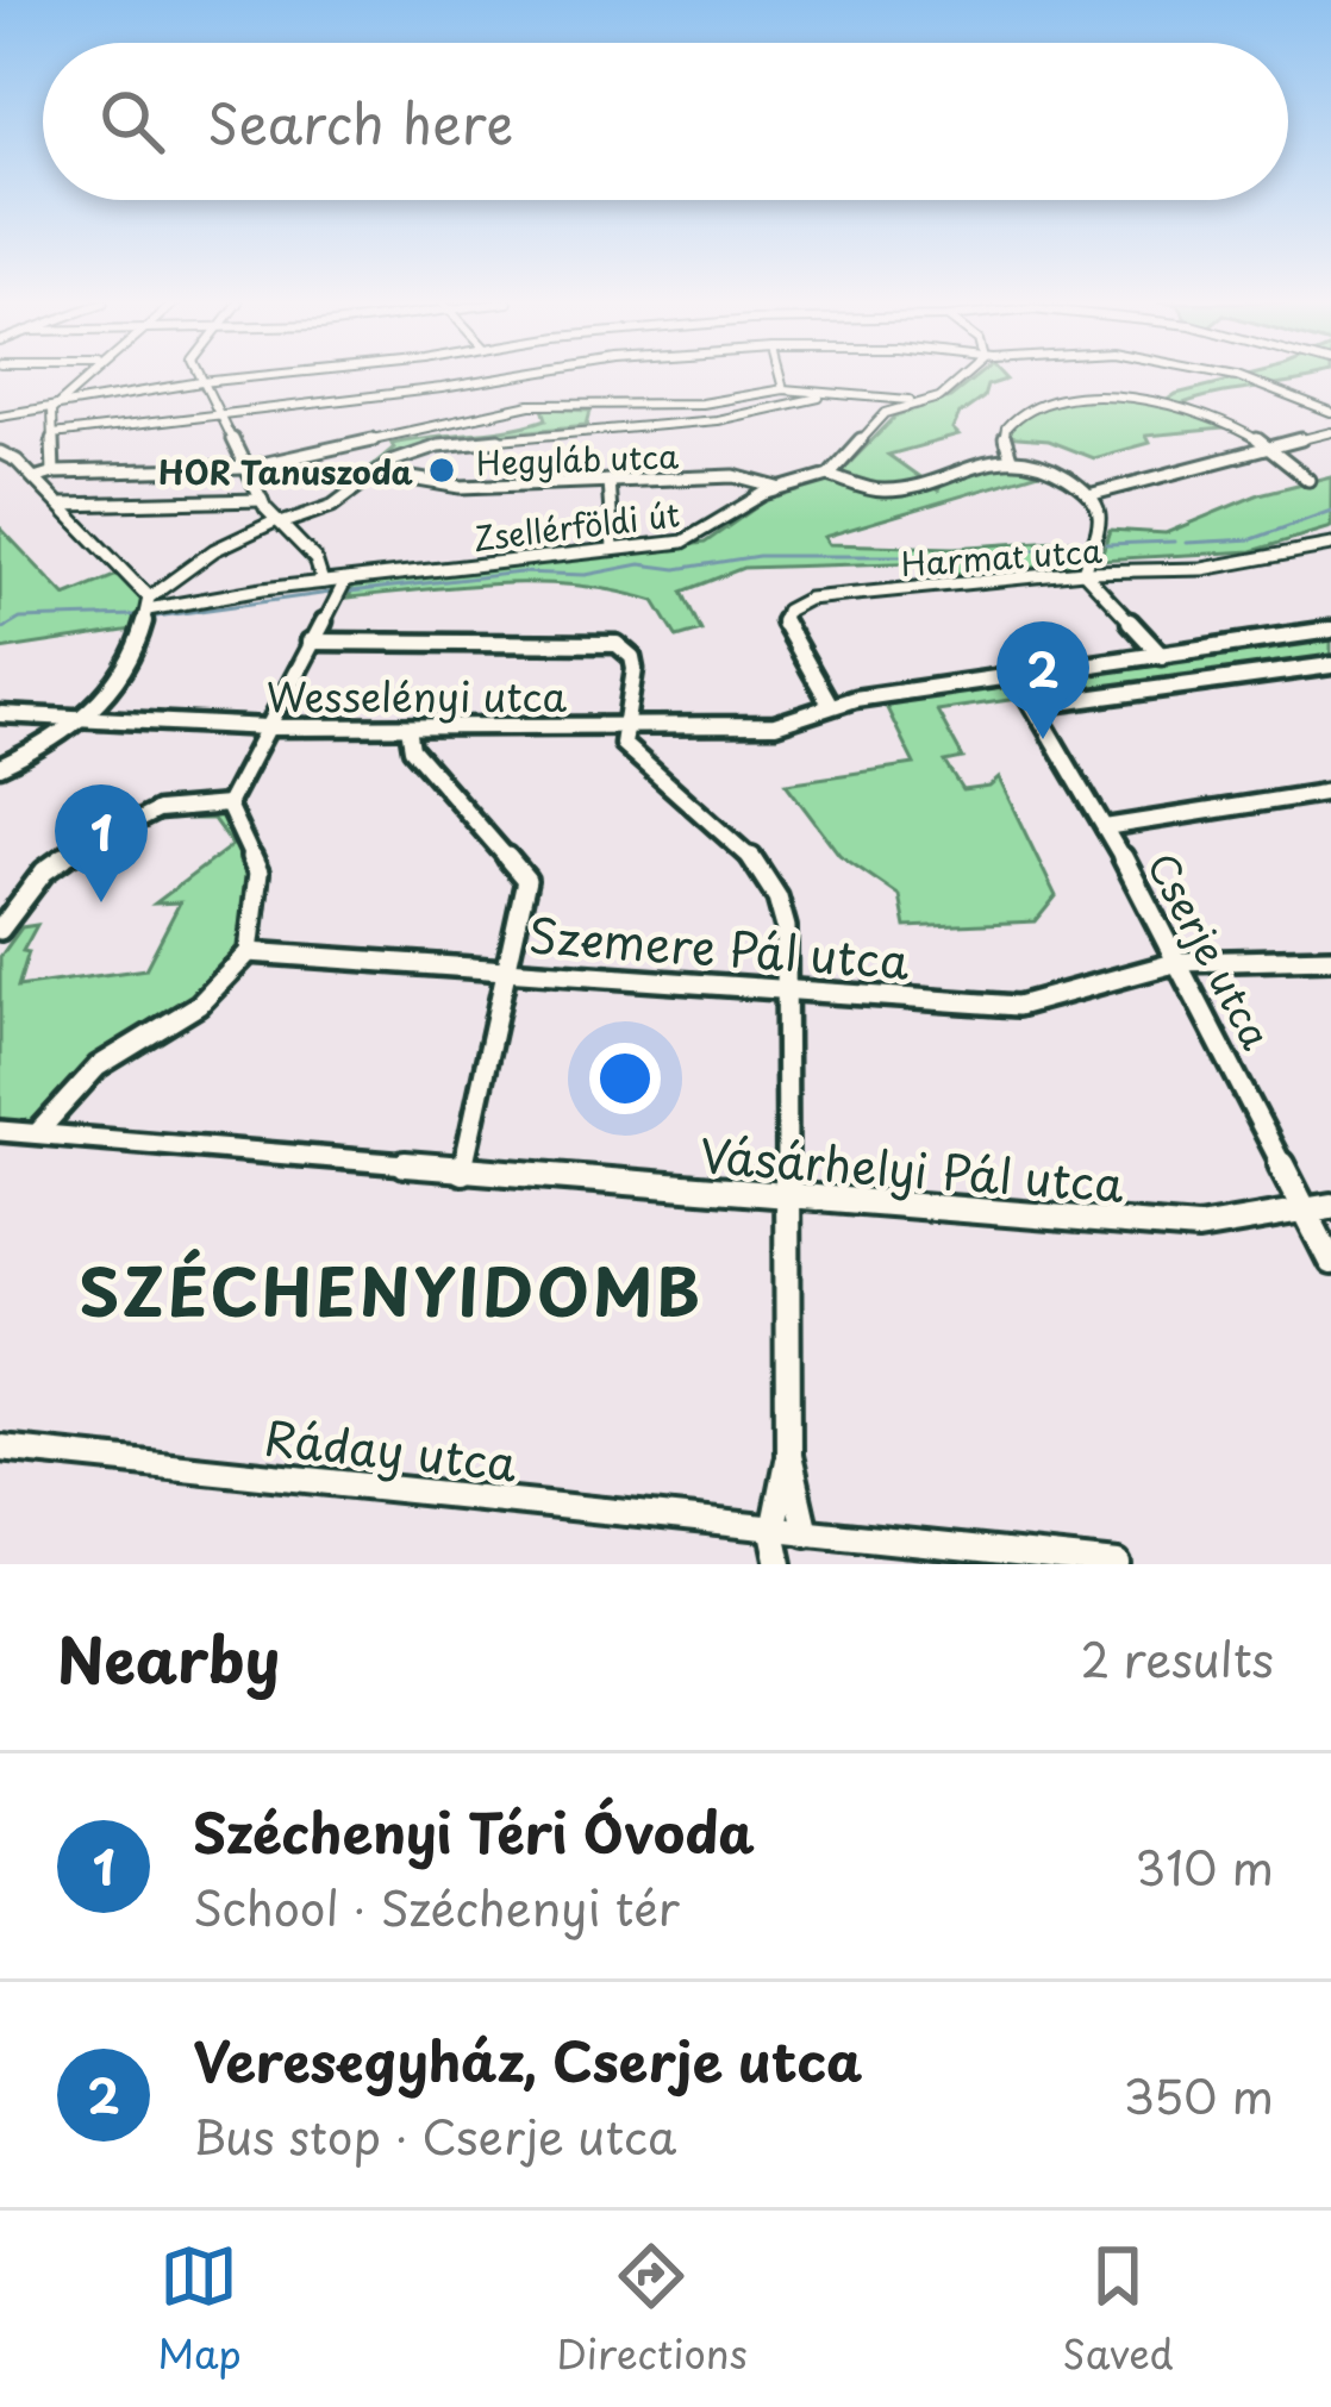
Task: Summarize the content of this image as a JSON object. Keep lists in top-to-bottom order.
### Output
{
  "streets": {
    "street": [
      "Hegyláb utca",
      "Zsellérföldi út",
      "Harmat utca",
      "Wesselényi utca",
      "Szemere Pál utca",
      "Cserje utca",
      "Vásárhelyi Pál utca",
      "Ráday utca"
    ]
  },
  "crossings": [
    ["Hegyláb utca", "Zsellérföldi út"],
    ["Harmat utca", "Wesselényi utca"],
    ["Wesselényi utca", "Cserje utca"],
    ["Szemere Pál utca", "Cserje utca"],
    ["Cserje utca", "Vásárhelyi Pál utca"]
  ],
  "districts": ["SZÉCHENYIDOMB"],
  "places": ["HOR Tanuszoda"],
  "page": {
    "search": "Search here",
    "pins": ["2", "1"],
    "heading": ["Nearby", "2 results"],
    "list": [
      {
        "mark": "1",
        "name": "Széchenyi Téri Óvoda",
        "note": "School · Széchenyi tér",
        "value": "310 m"
      },
      {
        "mark": "2",
        "name": "Veresegyház, Cserje utca",
        "note": "Bus stop · Cserje utca",
        "value": "350 m"
      }
    ],
    "nav": ["Map", "Directions", "Saved"]
  }
}
